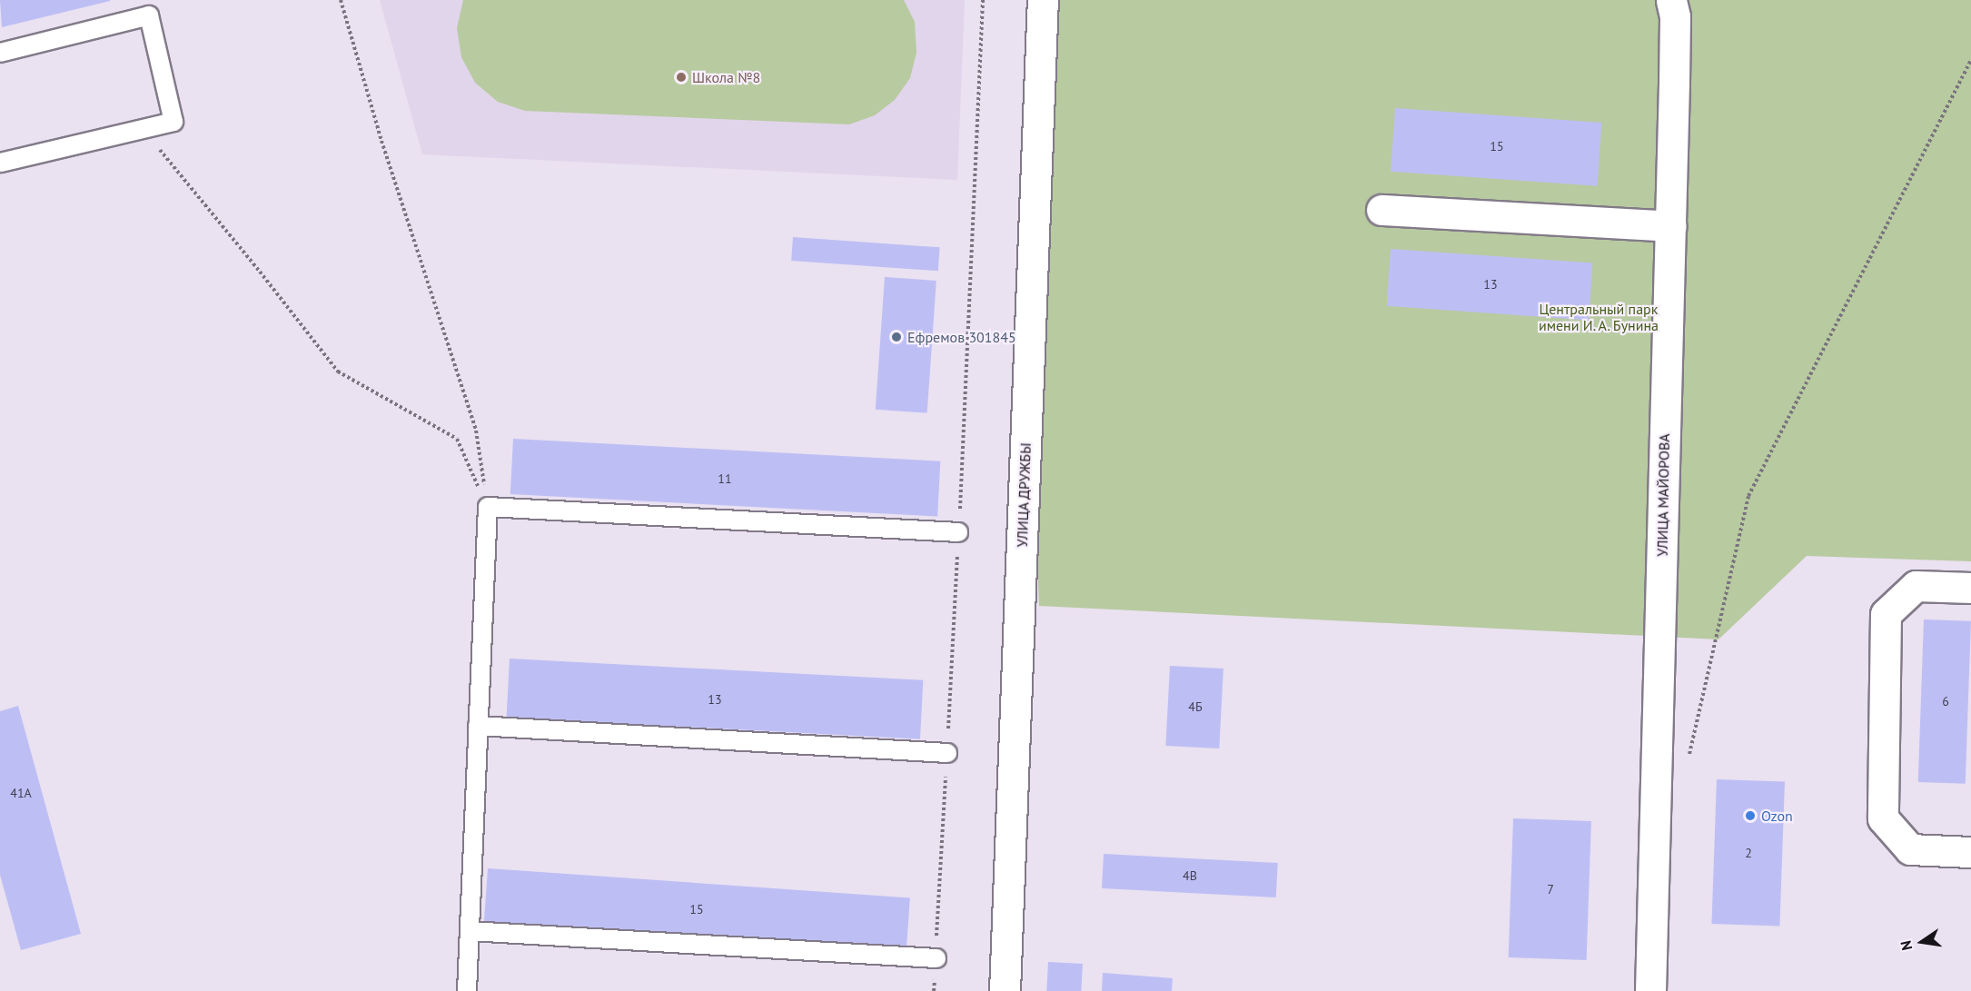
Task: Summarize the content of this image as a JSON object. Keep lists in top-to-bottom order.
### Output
{
  "streets": {
    "street": ["УЛИЦА ДРУЖБЫ", "УЛИЦА МАЙОРОВА"]
  },
  "parks": ["Центральный парк имени И. А. Бунина"],
  "places": ["Школа №8", "Ефремов 301845", "Ozon"],
  "house_numbers": [
    "15",
    "13",
    "11",
    "13",
    "6",
    "4Б",
    "41А",
    "2",
    "4В",
    "7",
    "15"
  ],
  "north": "left"
}
